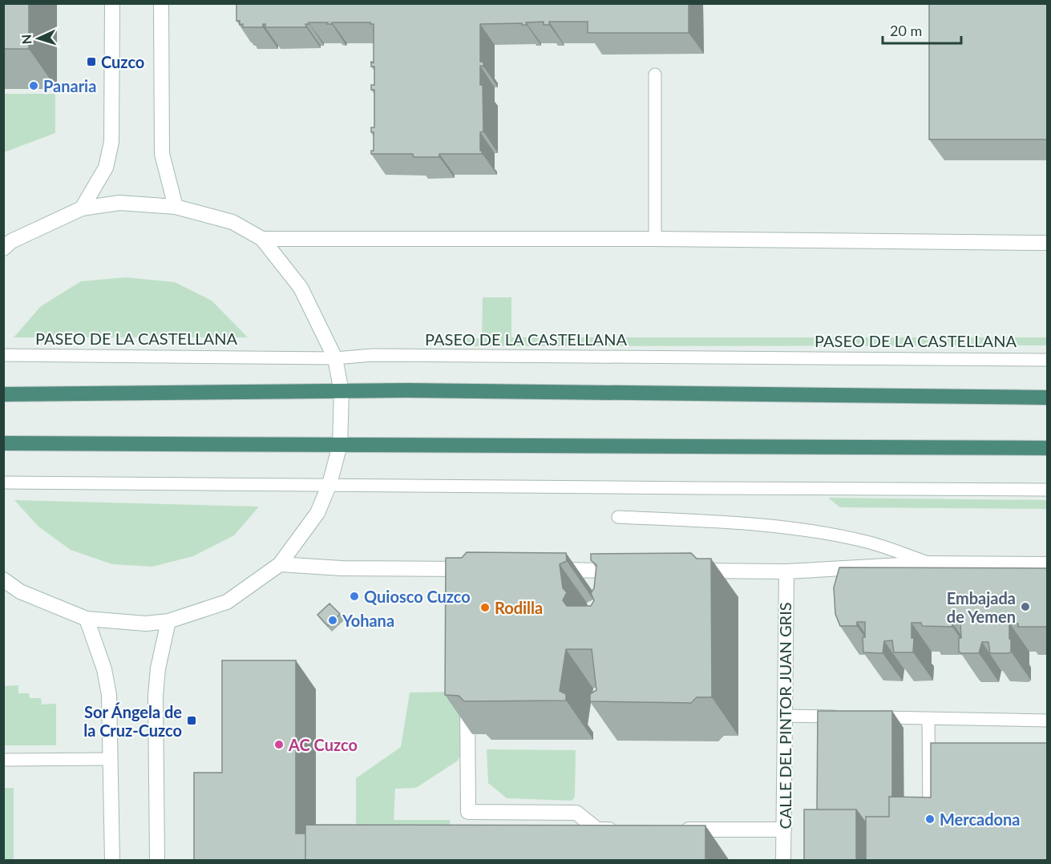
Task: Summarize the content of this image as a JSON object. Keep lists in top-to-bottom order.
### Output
{
  "streets": {
    "street": ["CALLE DEL PINTOR JUAN GRIS"],
    "lane": ["PASEO DE LA CASTELLANA"]
  },
  "places": {
    "transit": ["Cuzco", "Sor Ángela de la Cruz-Cuzco"],
    "other": [
      "Panaria",
      "Quiosco Cuzco",
      "Embajada de Yemen",
      "Rodilla",
      "Yohana",
      "AC Cuzco",
      "Mercadona"
    ]
  },
  "scale_bar": "20 m",
  "north": "left"
}
